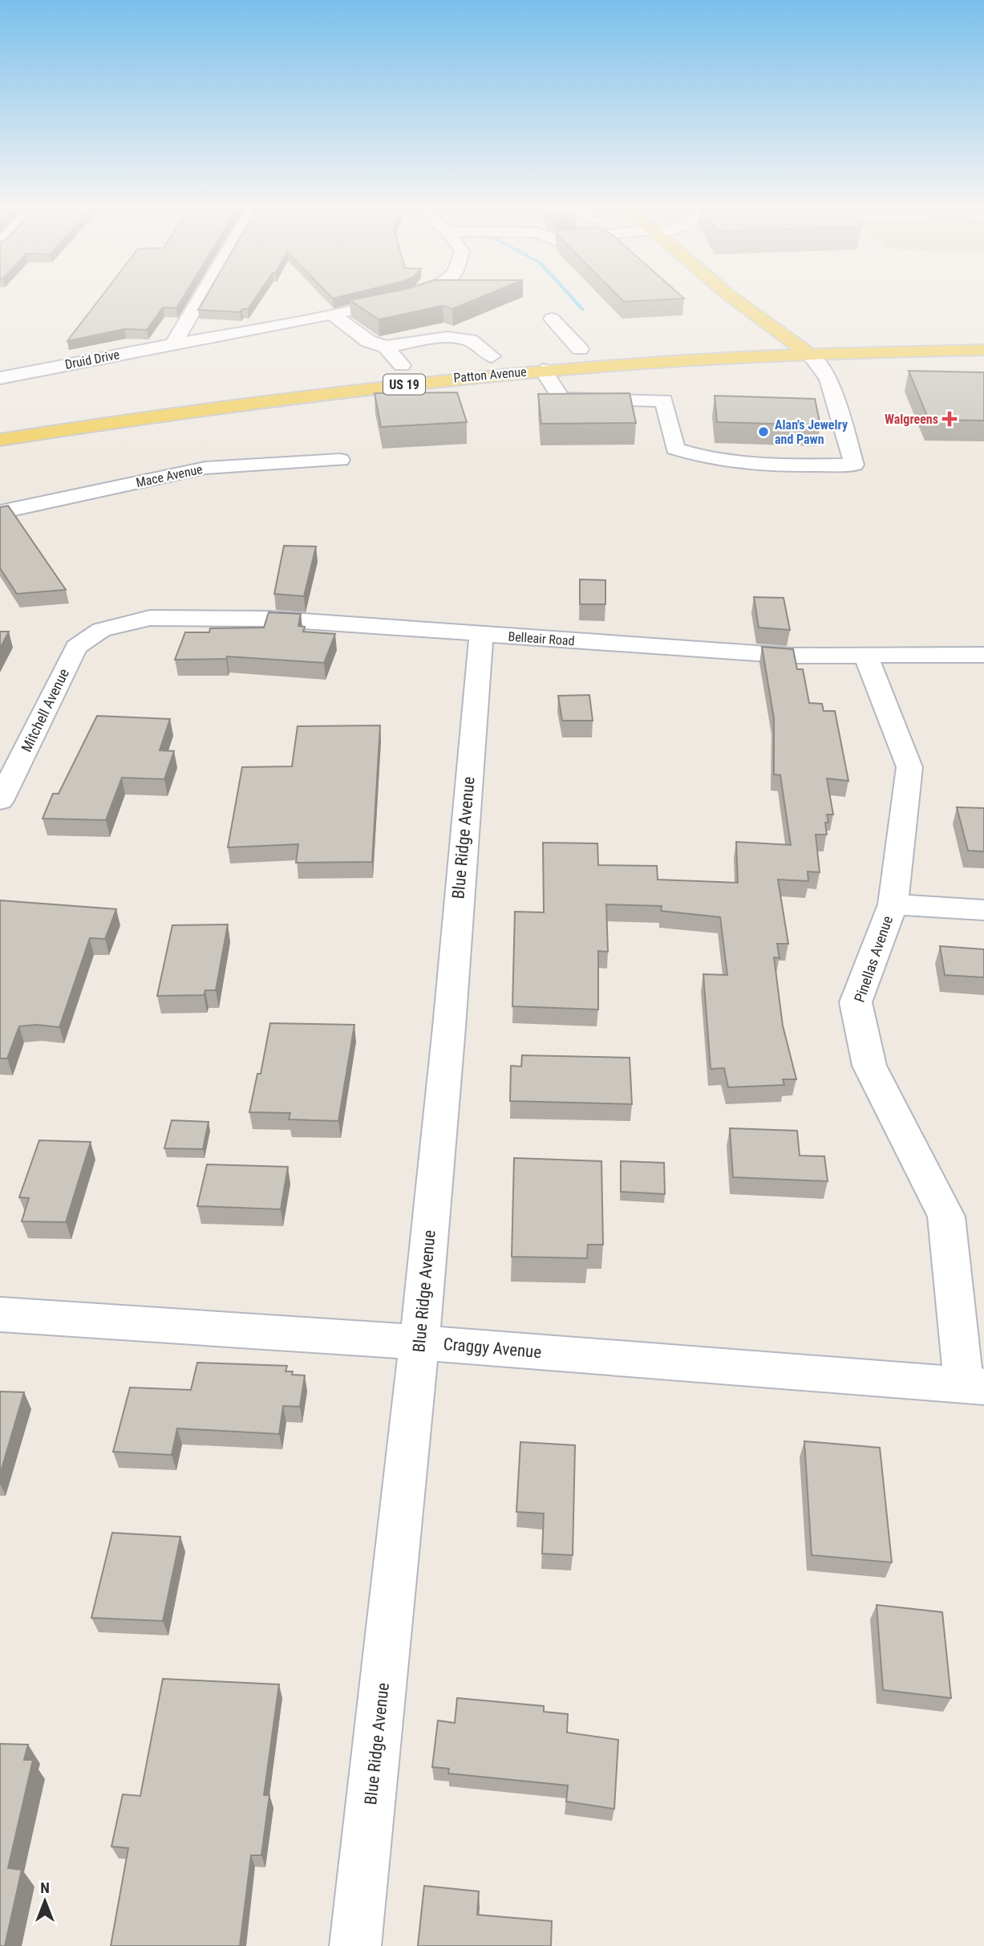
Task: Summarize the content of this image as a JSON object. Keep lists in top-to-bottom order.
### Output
{
  "streets": {
    "main road": ["Patton Avenue", "US 19"],
    "street": [
      "Druid Drive",
      "Mace Avenue",
      "Belleair Road",
      "Mitchell Avenue",
      "Blue Ridge Avenue",
      "Pinellas Avenue",
      "Craggy Avenue"
    ]
  },
  "crossings": [
    ["Belleair Road", "Mitchell Avenue"],
    ["Belleair Road", "Blue Ridge Avenue"],
    ["Belleair Road", "Pinellas Avenue"],
    ["Blue Ridge Avenue", "Craggy Avenue"],
    ["Pinellas Avenue", "Craggy Avenue"]
  ],
  "places": {
    "health": ["Walgreens"],
    "other": ["Alan's Jewelry and Pawn"]
  },
  "north": "top"
}
